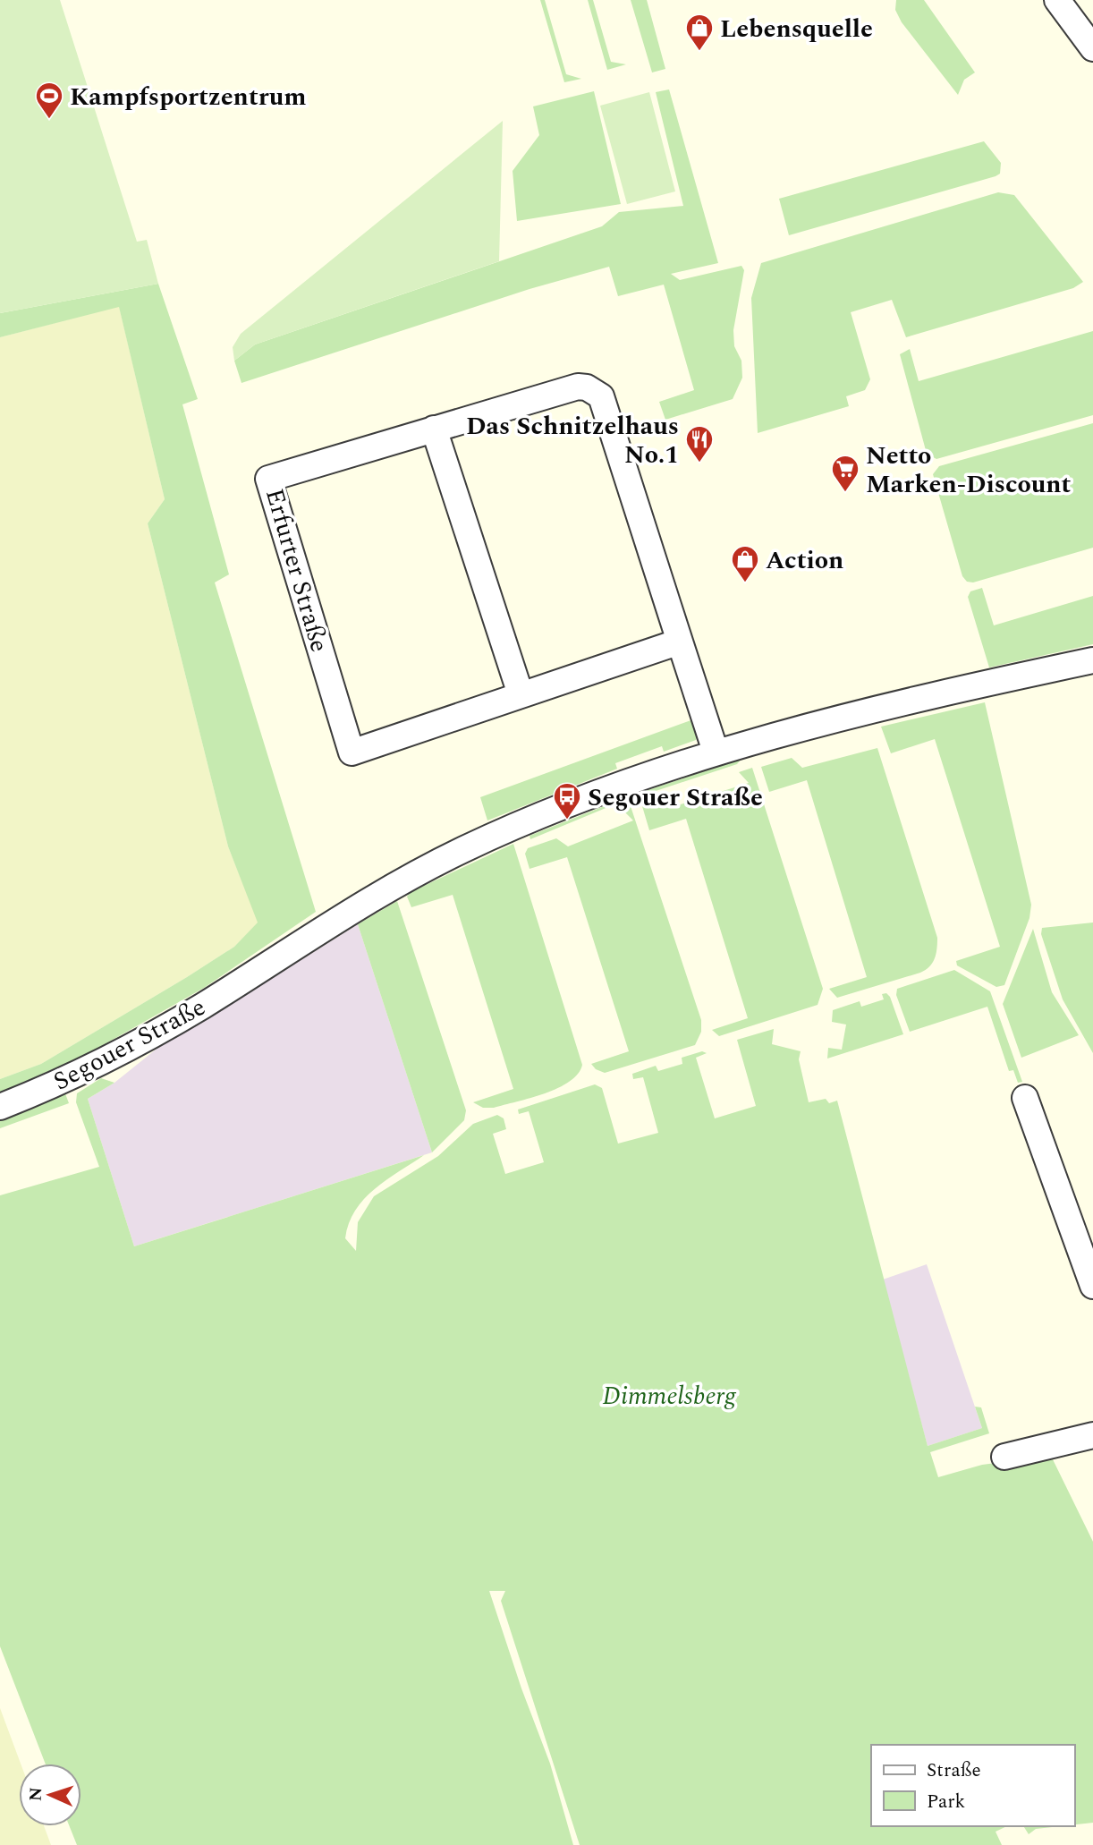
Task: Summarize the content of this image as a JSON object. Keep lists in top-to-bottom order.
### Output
{
  "streets": {
    "street": ["Erfurter Straße", "Segouer Straße"]
  },
  "crossings": [
    ["Erfurter Straße", "Segouer Straße"]
  ],
  "parks": ["Dimmelsberg"],
  "places": {
    "shop": ["Lebensquelle", "Action"],
    "sports": ["Kampfsportzentrum"],
    "restaurant": ["Das Schnitzelhaus No.1"],
    "supermarket": ["Netto Marken-Discount"],
    "bus stop": ["Segouer Straße"]
  },
  "legend": ["Straße", "Park"],
  "north": "left"
}
